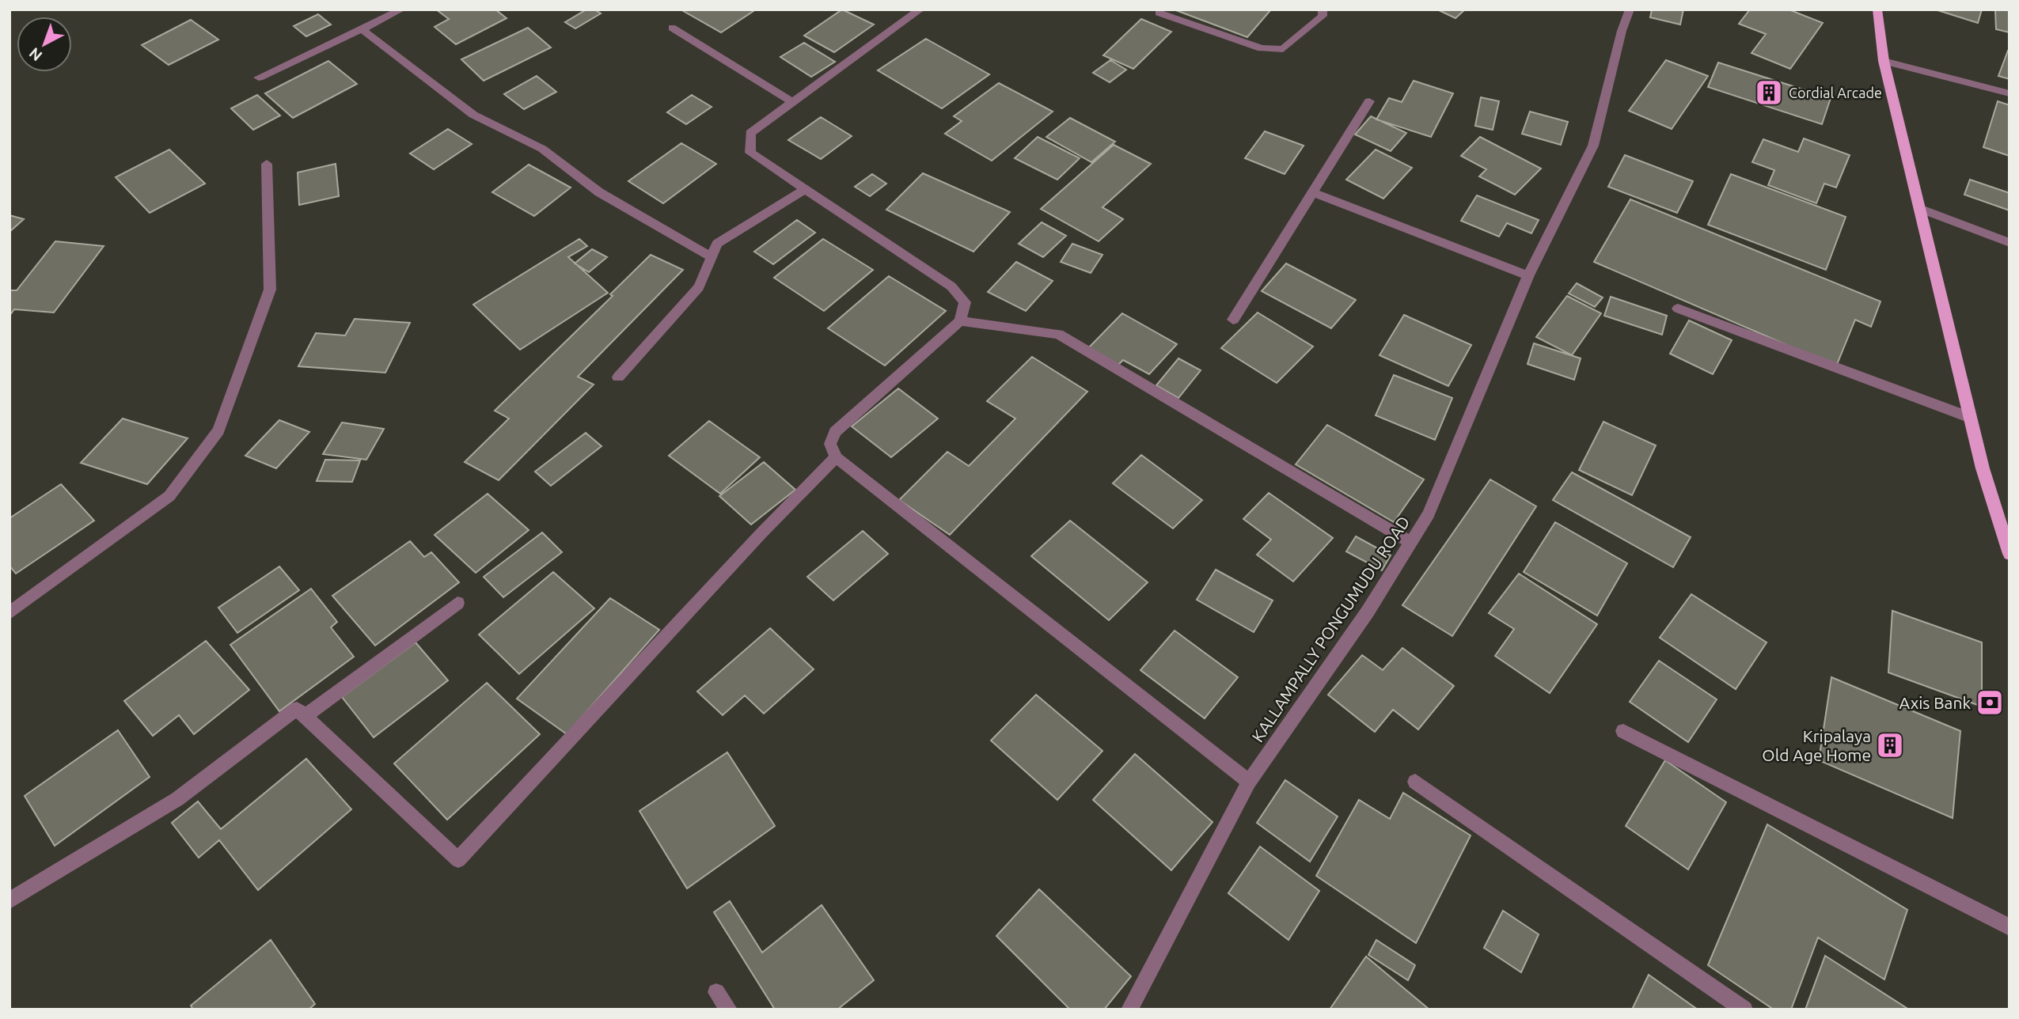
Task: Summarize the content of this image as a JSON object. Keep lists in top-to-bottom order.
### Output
{
  "streets": {
    "street": ["KALLAMPALLY PONGUMUDU ROAD"]
  },
  "places": {
    "building": ["Cordial Arcade", "Kripalaya Old Age Home"],
    "bank": ["Axis Bank"]
  },
  "north": "bottom left"
}
